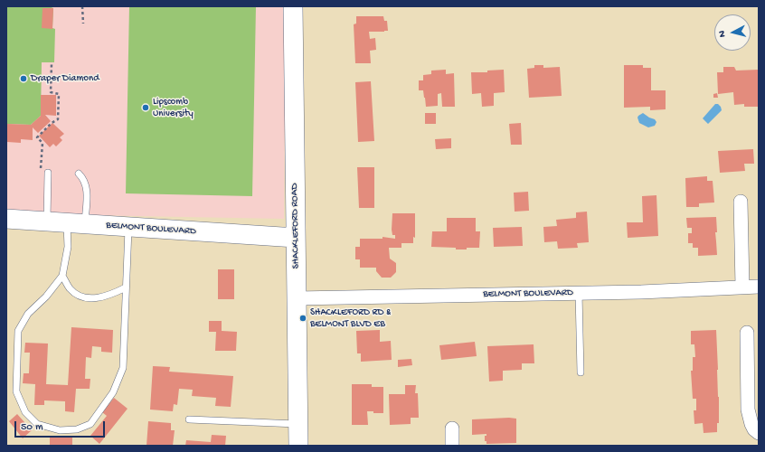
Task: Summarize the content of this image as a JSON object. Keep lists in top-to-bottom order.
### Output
{
  "streets": {
    "street": ["SHACKLEFORD ROAD", "BELMONT BOULEVARD"]
  },
  "crossings": [
    ["SHACKLEFORD ROAD", "BELMONT BOULEVARD"]
  ],
  "places": ["Draper Diamond", "Lipscomb University", "SHACKLEFORD RD & BELMONT BLVD EB"],
  "scale_bar": "50 m",
  "north": "left"
}
